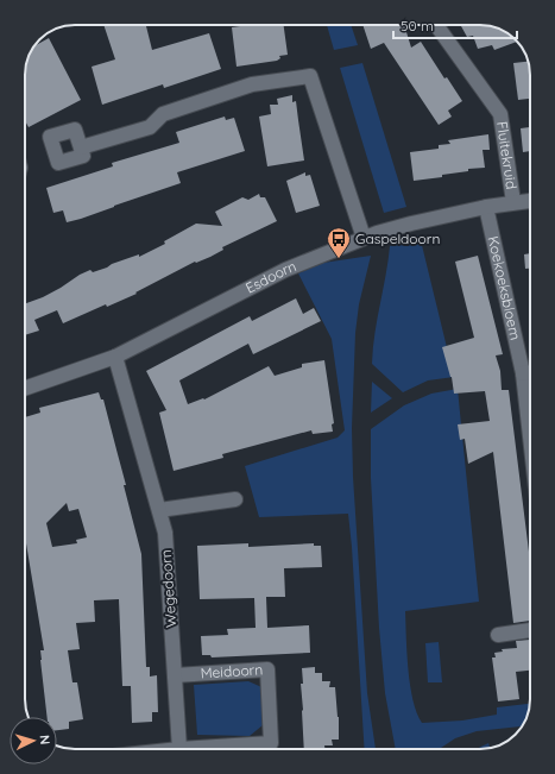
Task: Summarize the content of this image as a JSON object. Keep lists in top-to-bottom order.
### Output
{
  "streets": {
    "street": [
      "Fluitekruid",
      "Esdoorn",
      "Koekoeksbloem",
      "Wegedoorn",
      "Meidoorn"
    ]
  },
  "crossings": [
    ["Fluitekruid", "Esdoorn"],
    ["Esdoorn", "Koekoeksbloem"],
    ["Esdoorn", "Wegedoorn"],
    ["Wegedoorn", "Meidoorn"]
  ],
  "places": {
    "bus stop": ["Gaspeldoorn"]
  },
  "scale_bar": "50 m",
  "north": "right"
}
